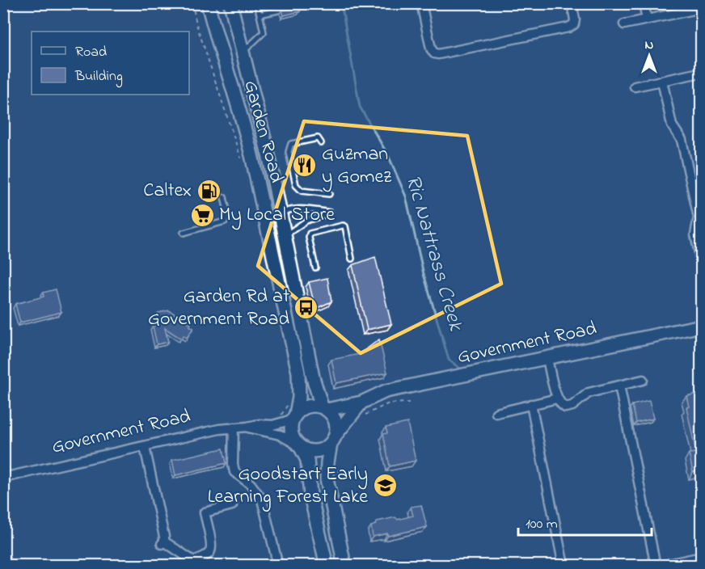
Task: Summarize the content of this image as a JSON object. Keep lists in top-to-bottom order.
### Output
{
  "streets": {
    "main road": ["Garden Road", "Government Road"]
  },
  "crossings": [
    ["Garden Road", "Government Road"]
  ],
  "water": ["Ric Nattrass Creek"],
  "places": {
    "restaurant": ["Guzman y Gomez"],
    "fuel station": ["Caltex"],
    "supermarket": ["My Local Store"],
    "bus stop": ["Garden Rd at Government Road"],
    "school or university": ["Goodstart Early Learning Forest Lake"]
  },
  "legend": ["Road", "Building"],
  "scale_bar": "100 m",
  "north": "top"
}
